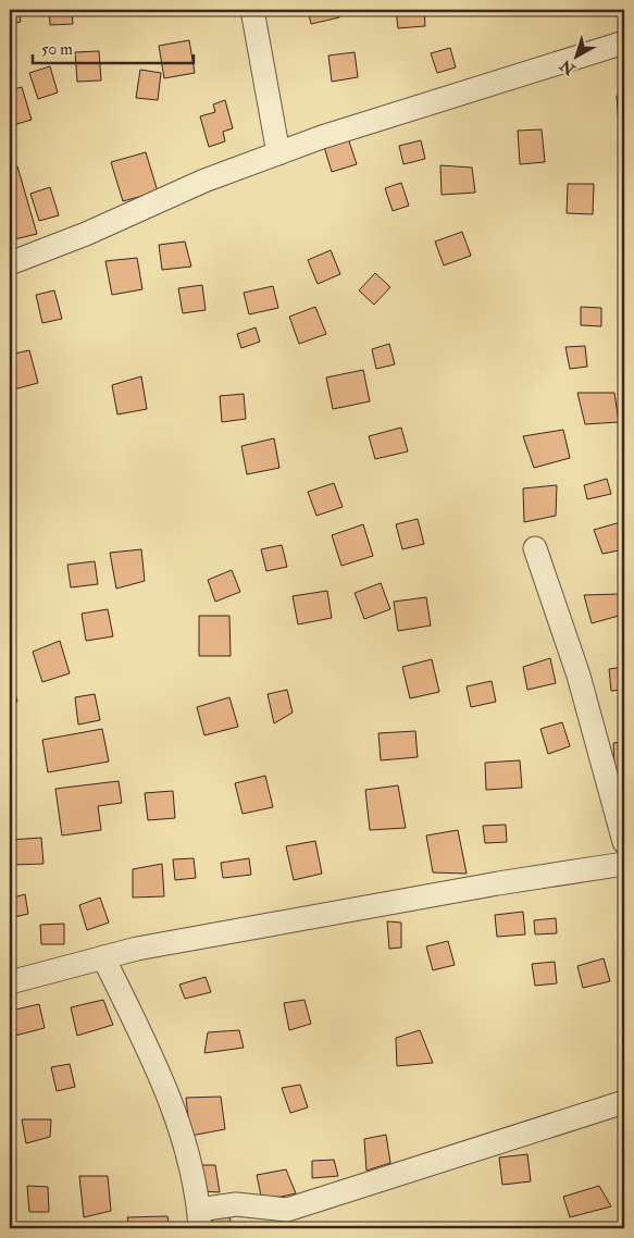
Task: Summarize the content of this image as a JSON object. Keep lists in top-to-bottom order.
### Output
{
  "scale_bar": "50 m",
  "north": "bottom left"
}
